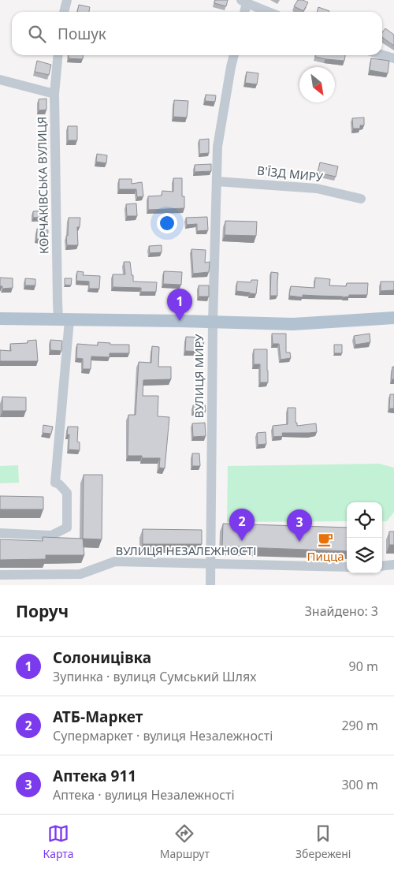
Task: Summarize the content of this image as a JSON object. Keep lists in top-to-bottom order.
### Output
{
  "streets": {
    "street": [
      "В'ЇЗД МИРУ",
      "КОРЧАКІВСЬКА ВУЛИЦЯ",
      "ВУЛИЦЯ МИРУ",
      "ВУЛИЦЯ НЕЗАЛЕЖНОСТІ"
    ]
  },
  "crossings": [
    ["В'ЇЗД МИРУ", "ВУЛИЦЯ МИРУ"],
    ["ВУЛИЦЯ МИРУ", "ВУЛИЦЯ НЕЗАЛЕЖНОСТІ"]
  ],
  "places": {
    "cafe": ["Пицца"]
  },
  "north": "bottom right",
  "page": {
    "search": "Пошук",
    "pins": ["1", "2", "3"],
    "heading": ["Поруч", "Знайдено: 3"],
    "list": [
      {
        "mark": "1",
        "name": "Солоницівка",
        "note": "Зупинка · вулиця Сумський Шлях",
        "value": "90 m"
      },
      {
        "mark": "2",
        "name": "АТБ-Маркет",
        "note": "Супермаркет · вулиця Незалежності",
        "value": "290 m"
      },
      {
        "mark": "3",
        "name": "Аптека 911",
        "note": "Аптека · вулиця Незалежності",
        "value": "300 m"
      }
    ],
    "nav": ["Карта", "Маршрут", "Збережені"]
  }
}
